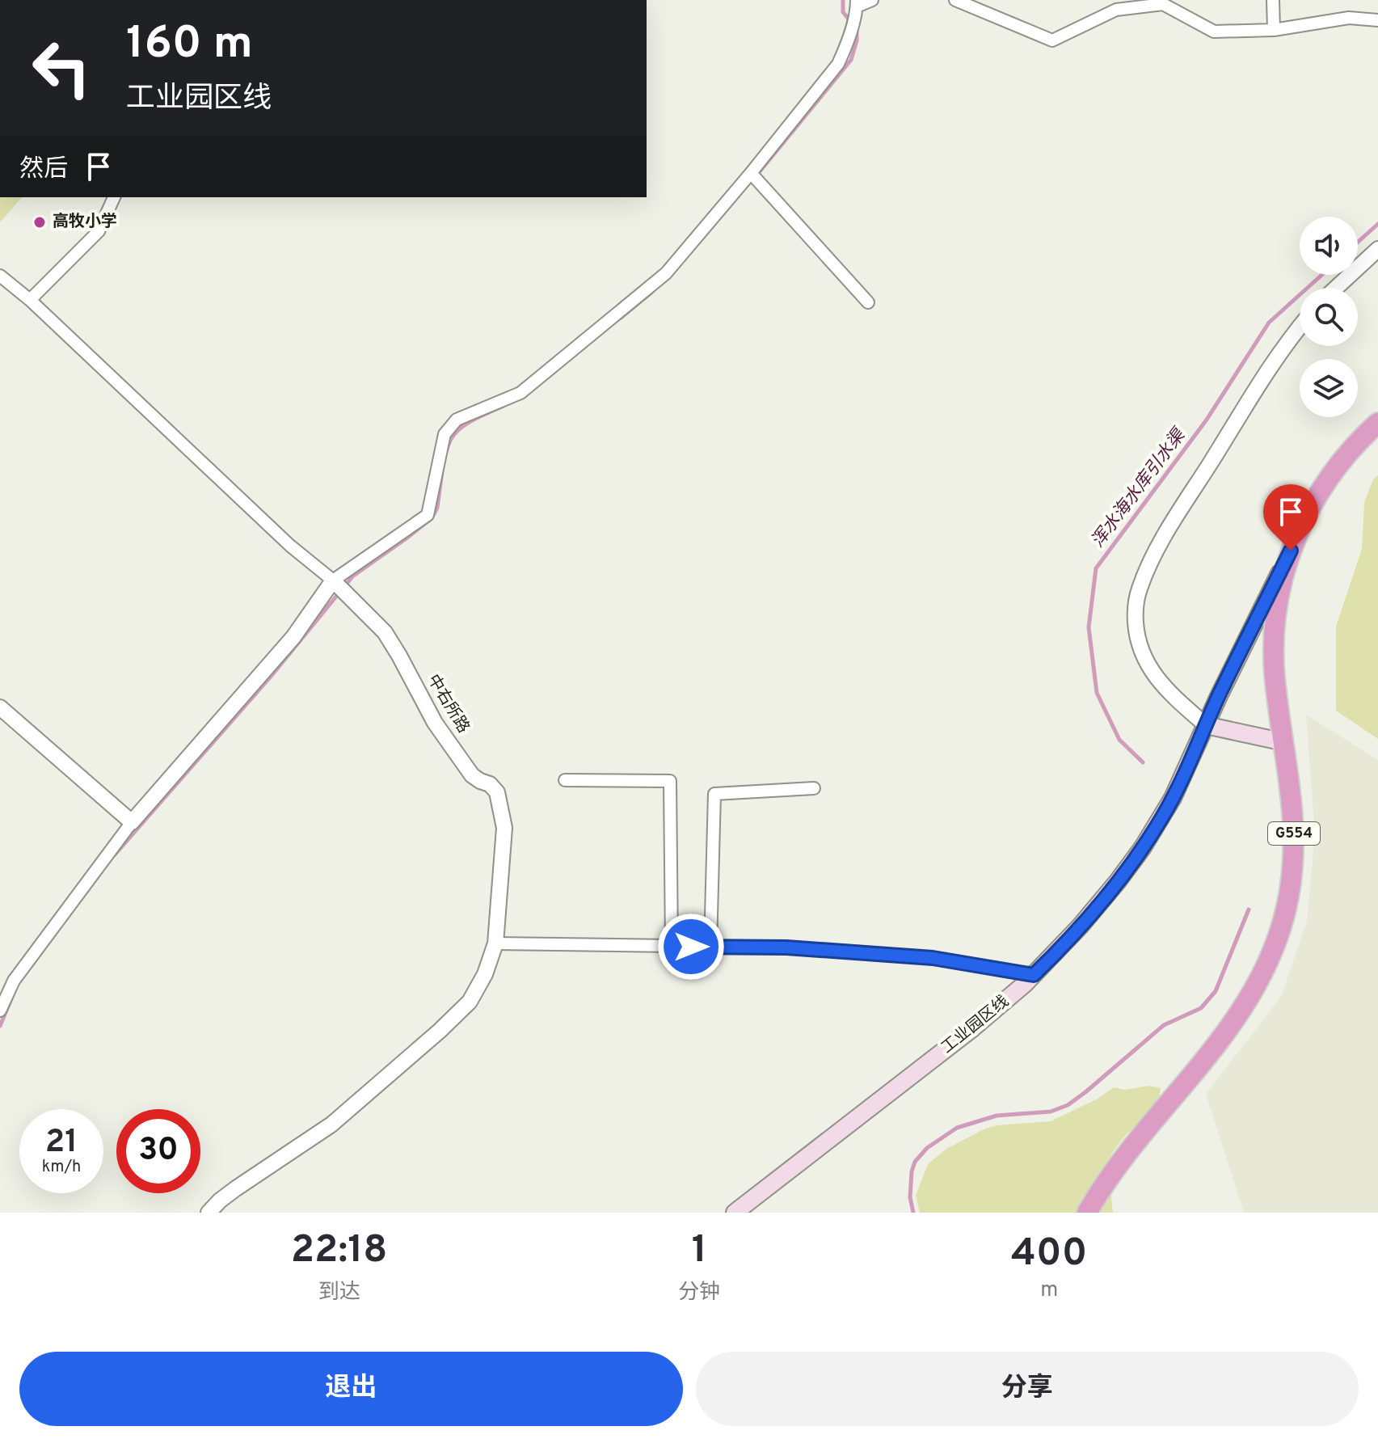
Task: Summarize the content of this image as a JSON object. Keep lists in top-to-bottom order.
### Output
{
  "streets": {
    "highway": ["G554"],
    "main road": ["工业园区线"],
    "street": ["中右所路"]
  },
  "crossings": [
    ["G554", "工业园区线"]
  ],
  "water": ["浑水海水库引水渠"],
  "places": ["高牧小学"],
  "page": {
    "turn": ["160 m", "工业园区线"],
    "then": "然后",
    "speed": "21 km/h",
    "limit": "30",
    "eta": [
      "22:18",
      "到达",
      "1",
      "分钟",
      "400",
      "m"
    ],
    "buttons": ["退出", "分享"]
  }
}
